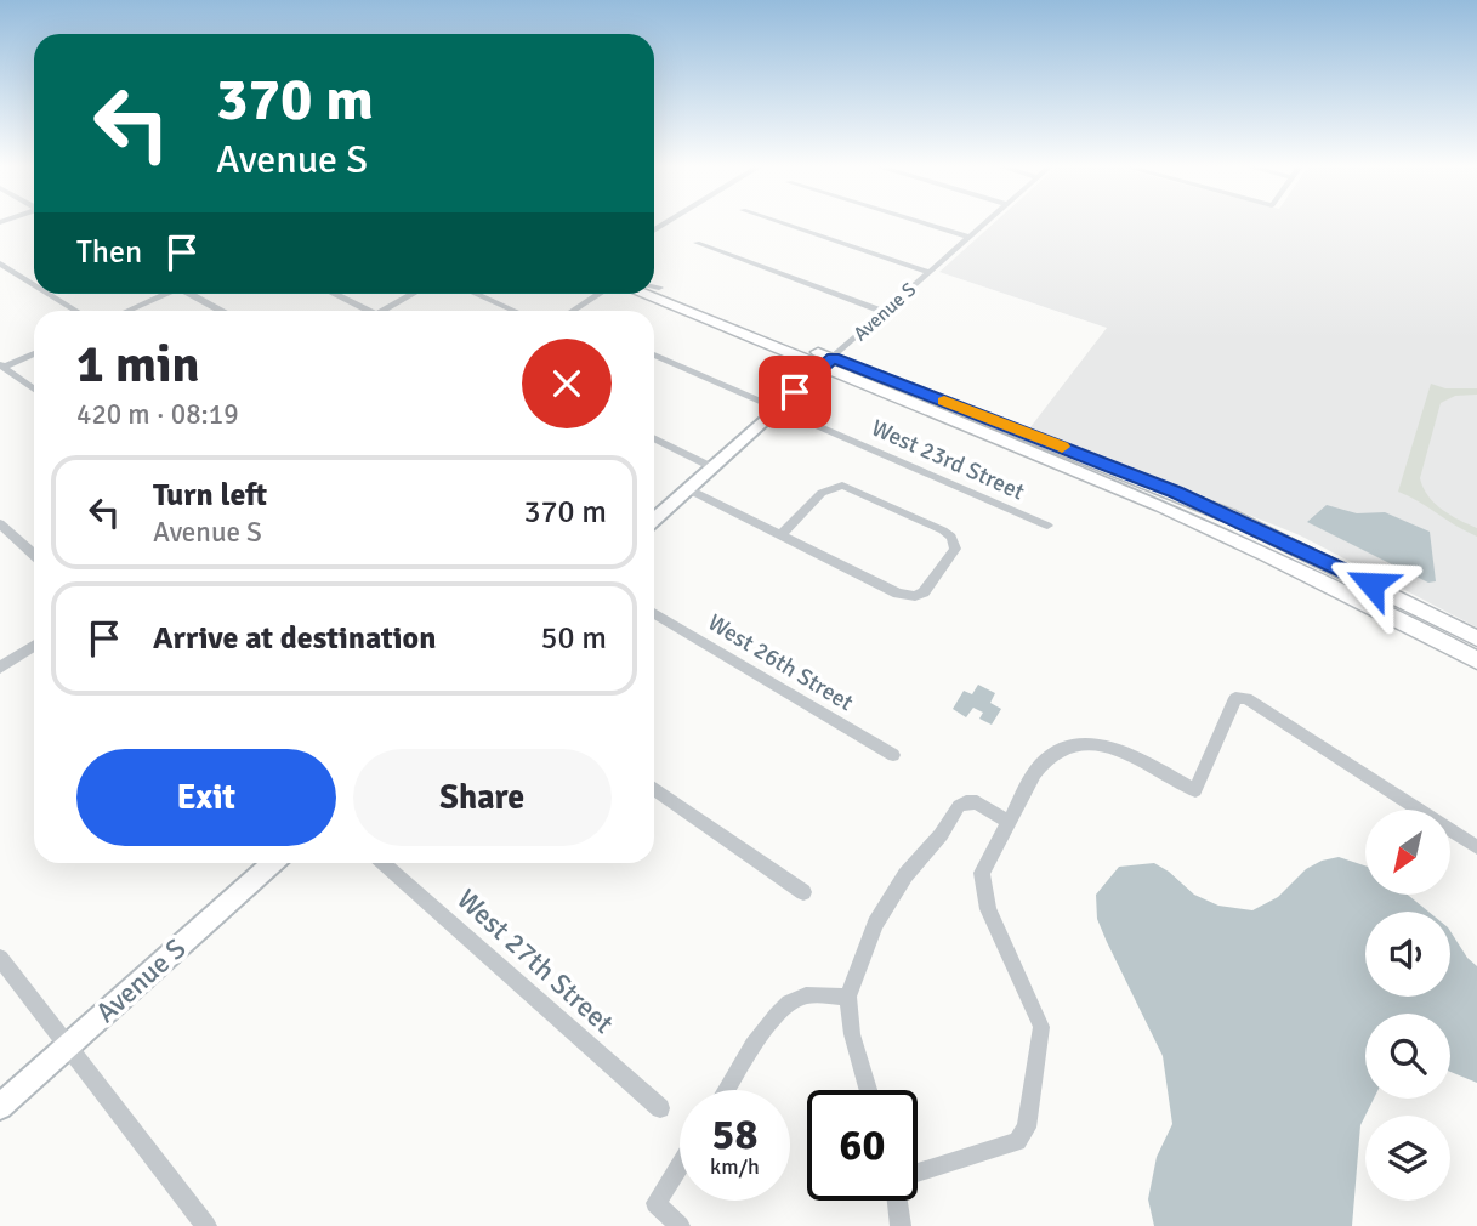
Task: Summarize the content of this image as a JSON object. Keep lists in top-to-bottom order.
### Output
{
  "streets": {
    "street": [
      "Avenue S",
      "West 23rd Street",
      "West 26th Street",
      "West 27th Street"
    ]
  },
  "crossings": [
    ["Avenue S", "West 23rd Street"]
  ],
  "north": "bottom left",
  "page": {
    "turn": ["370 m", "Avenue S"],
    "then": "Then",
    "heading": ["1 min", "420 m · 08:19"],
    "list": [
      {
        "name": "Turn left",
        "note": "Avenue S",
        "value": "370 m"
      },
      {
        "name": "Arrive at destination",
        "value": "50 m"
      }
    ],
    "buttons": ["Exit", "Share"],
    "speed": "58 km/h",
    "limit": "60"
  }
}
